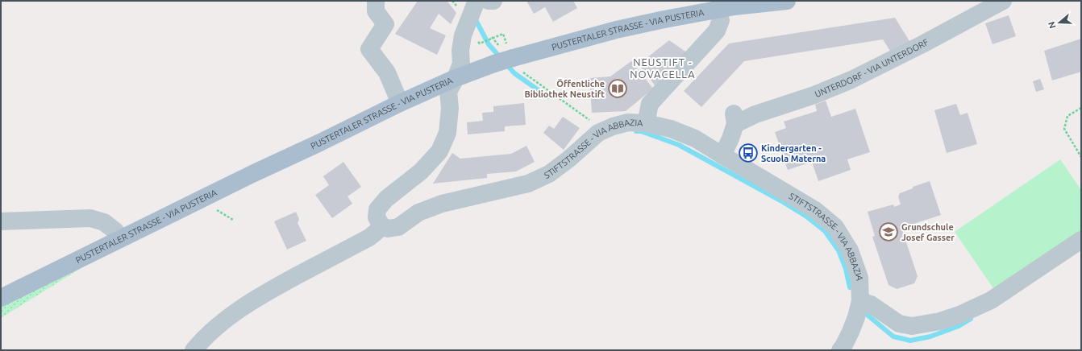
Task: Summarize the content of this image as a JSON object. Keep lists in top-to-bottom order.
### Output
{
  "streets": {
    "main road": ["PUSTERTALER STRASSE - VIA PUSTERIA"],
    "street": ["UNTERDORF - VIA UNTERDORF", "STIFTSTRASSE - VIA ABBAZIA"]
  },
  "crossings": [
    ["UNTERDORF - VIA UNTERDORF", "STIFTSTRASSE - VIA ABBAZIA"]
  ],
  "districts": ["NEUSTIFT - NOVACELLA"],
  "places": {
    "library": ["Öffentliche Bibliothek Neustift"],
    "bus stop": ["Kindergarten - Scuola Materna"],
    "school or university": ["Grundschule Josef Gasser"]
  },
  "north": "left"
}
